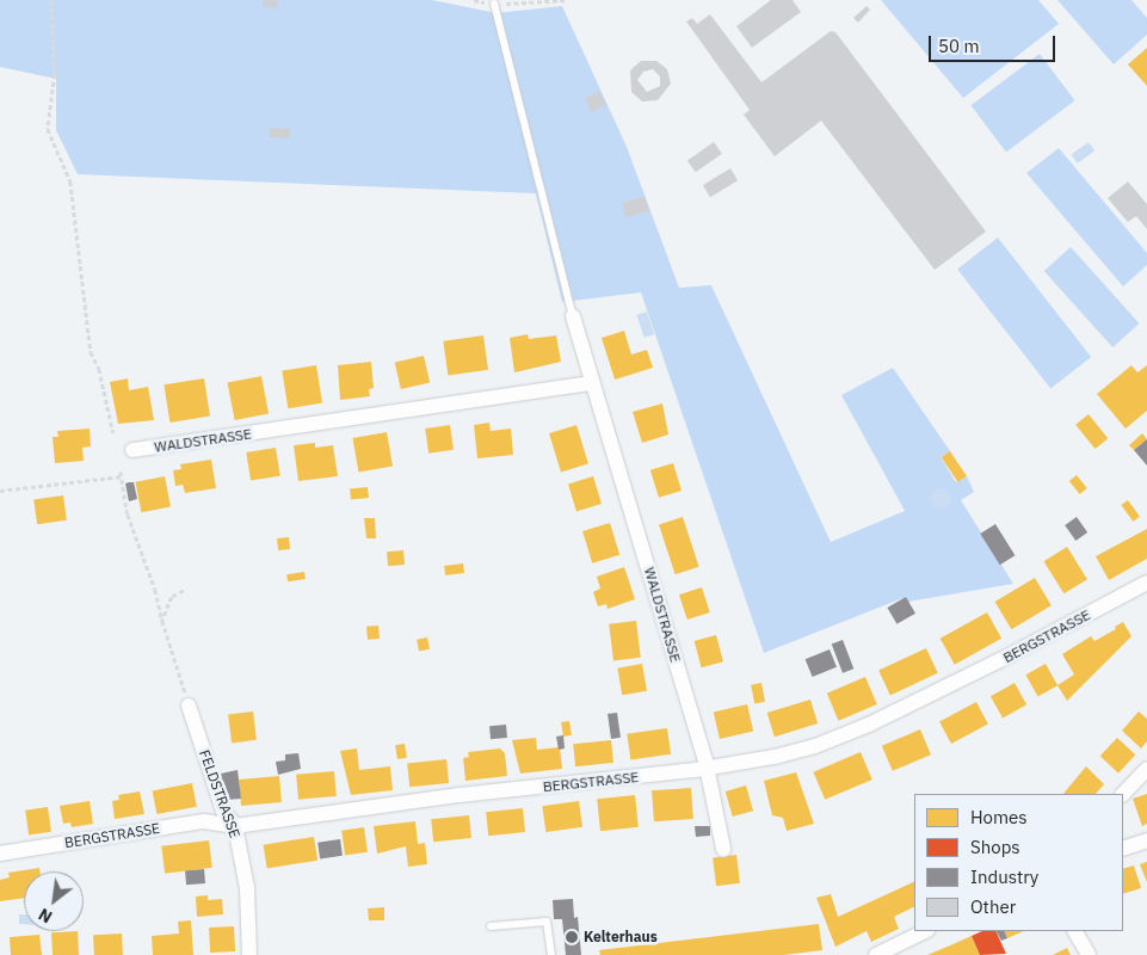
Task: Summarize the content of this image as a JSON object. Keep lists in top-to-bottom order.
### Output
{
  "streets": {
    "street": ["WALDSTRASSE", "BERGSTRASSE", "FELDSTRASSE"]
  },
  "crossings": [
    ["WALDSTRASSE", "BERGSTRASSE"],
    ["BERGSTRASSE", "FELDSTRASSE"]
  ],
  "places": ["Kelterhaus"],
  "legend": [
    "Homes",
    "Shops",
    "Industry",
    "Other"
  ],
  "scale_bar": "50 m",
  "north": "bottom left"
}
